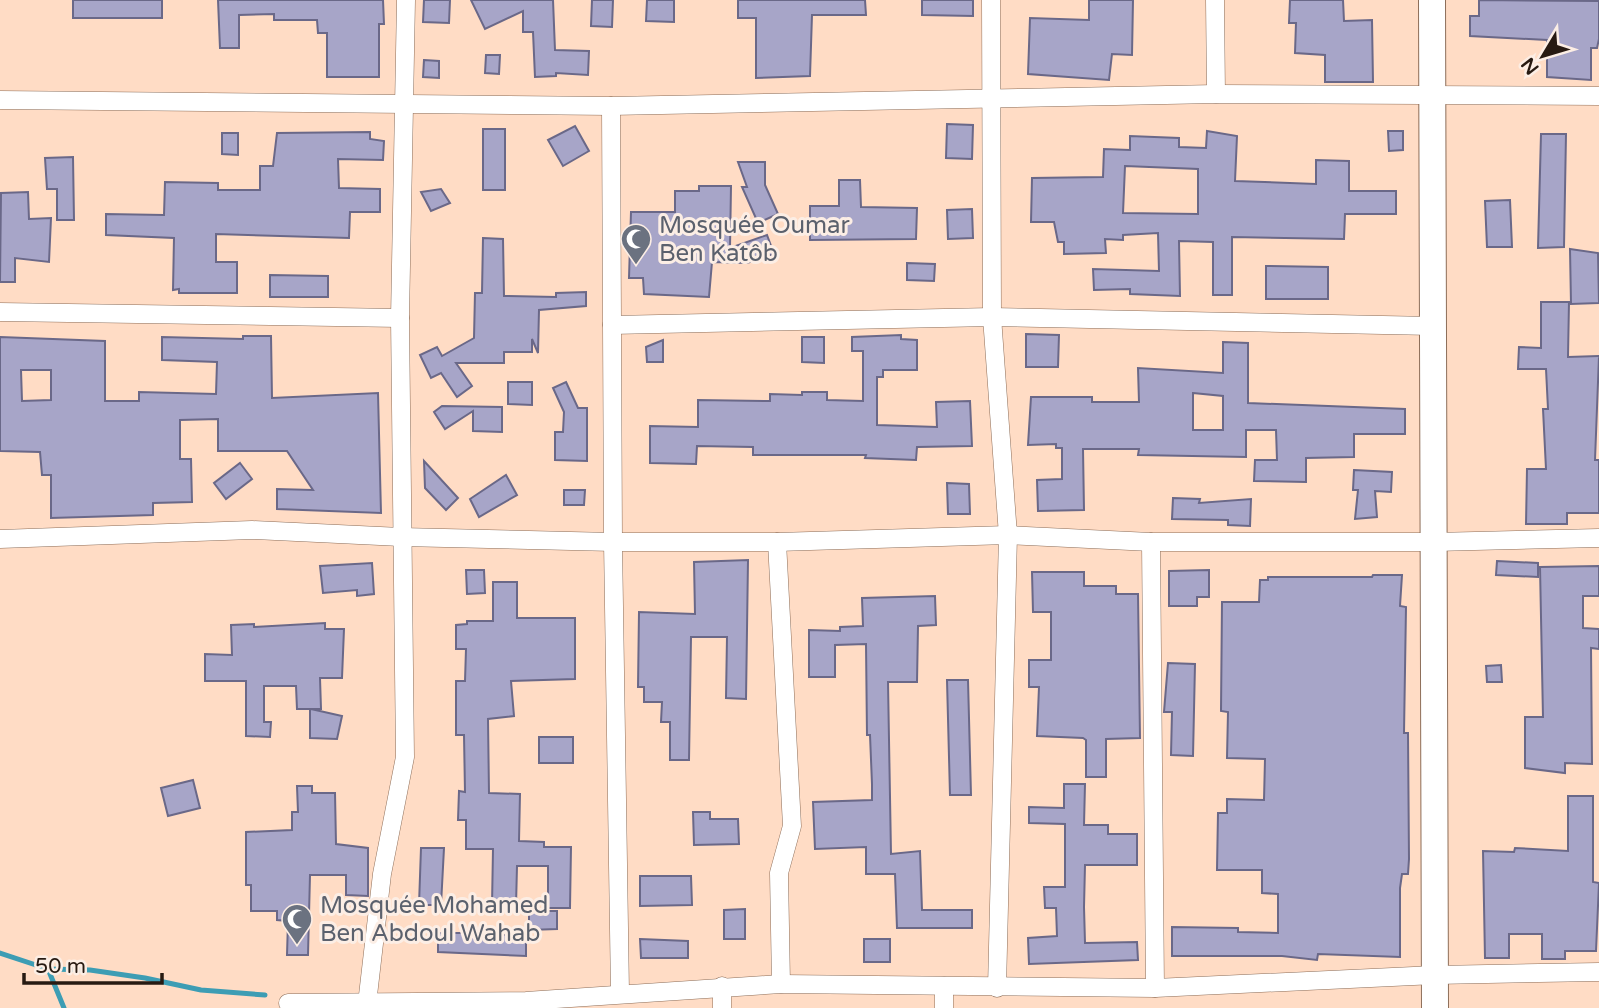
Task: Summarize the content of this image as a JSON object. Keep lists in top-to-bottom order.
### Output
{
  "places": {
    "mosque": ["Mosquée Oumar Ben Katôb", "Mosquée Mohamed Ben Abdoul Wahab"]
  },
  "scale_bar": "50 m",
  "north": "bottom left"
}
